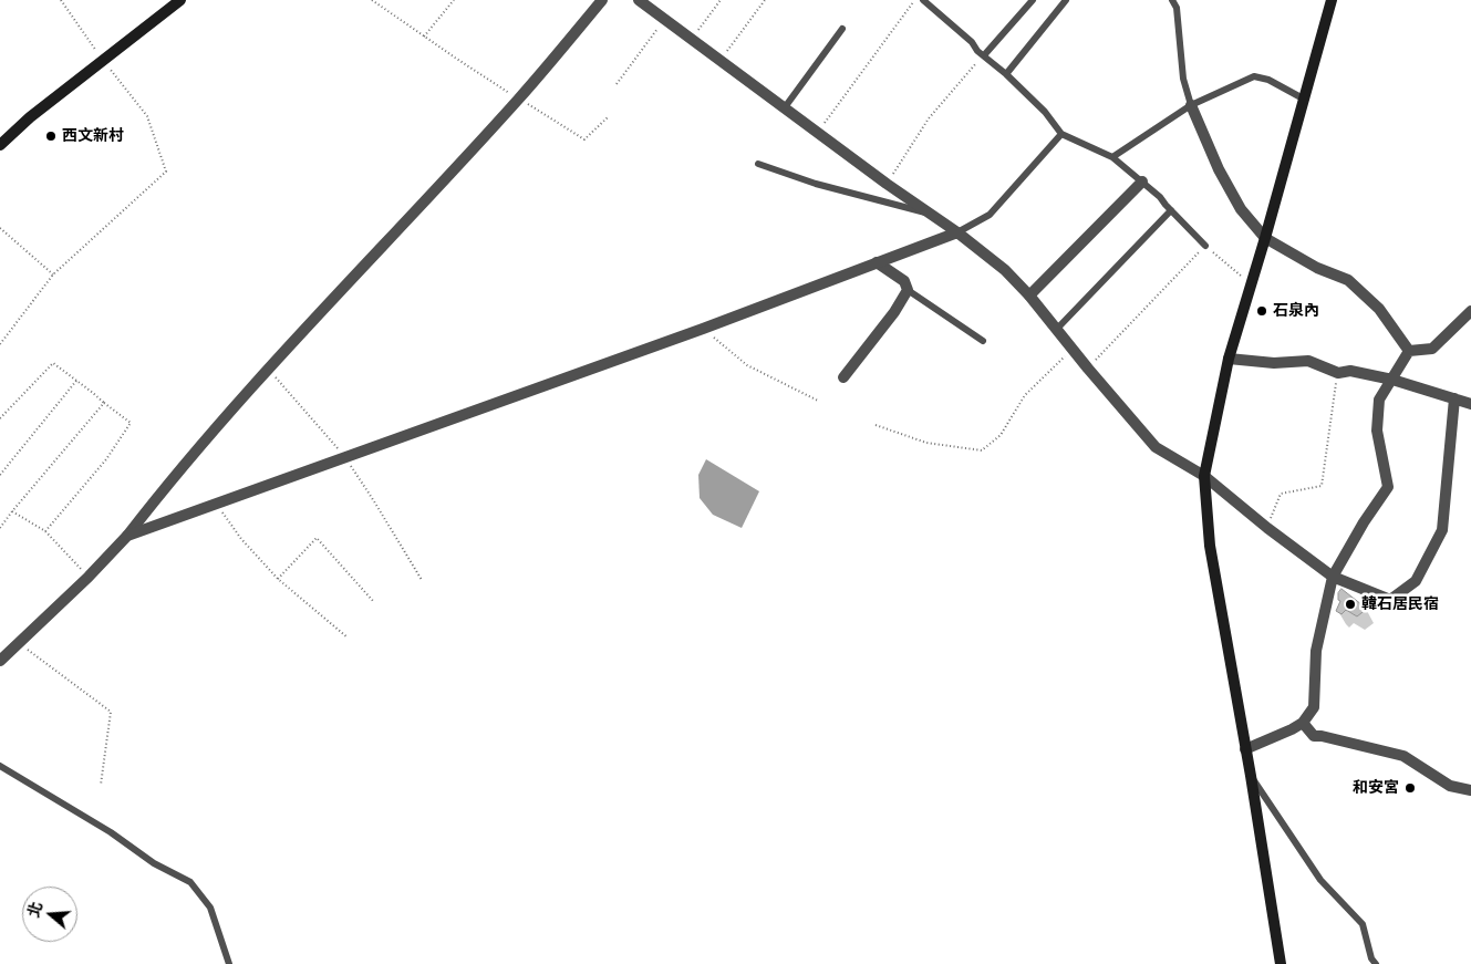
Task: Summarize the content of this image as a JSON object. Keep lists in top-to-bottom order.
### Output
{
  "places": [
    "西文新村",
    "石泉內",
    "韓石居民宿",
    "和安宮"
  ],
  "north": "left"
}
